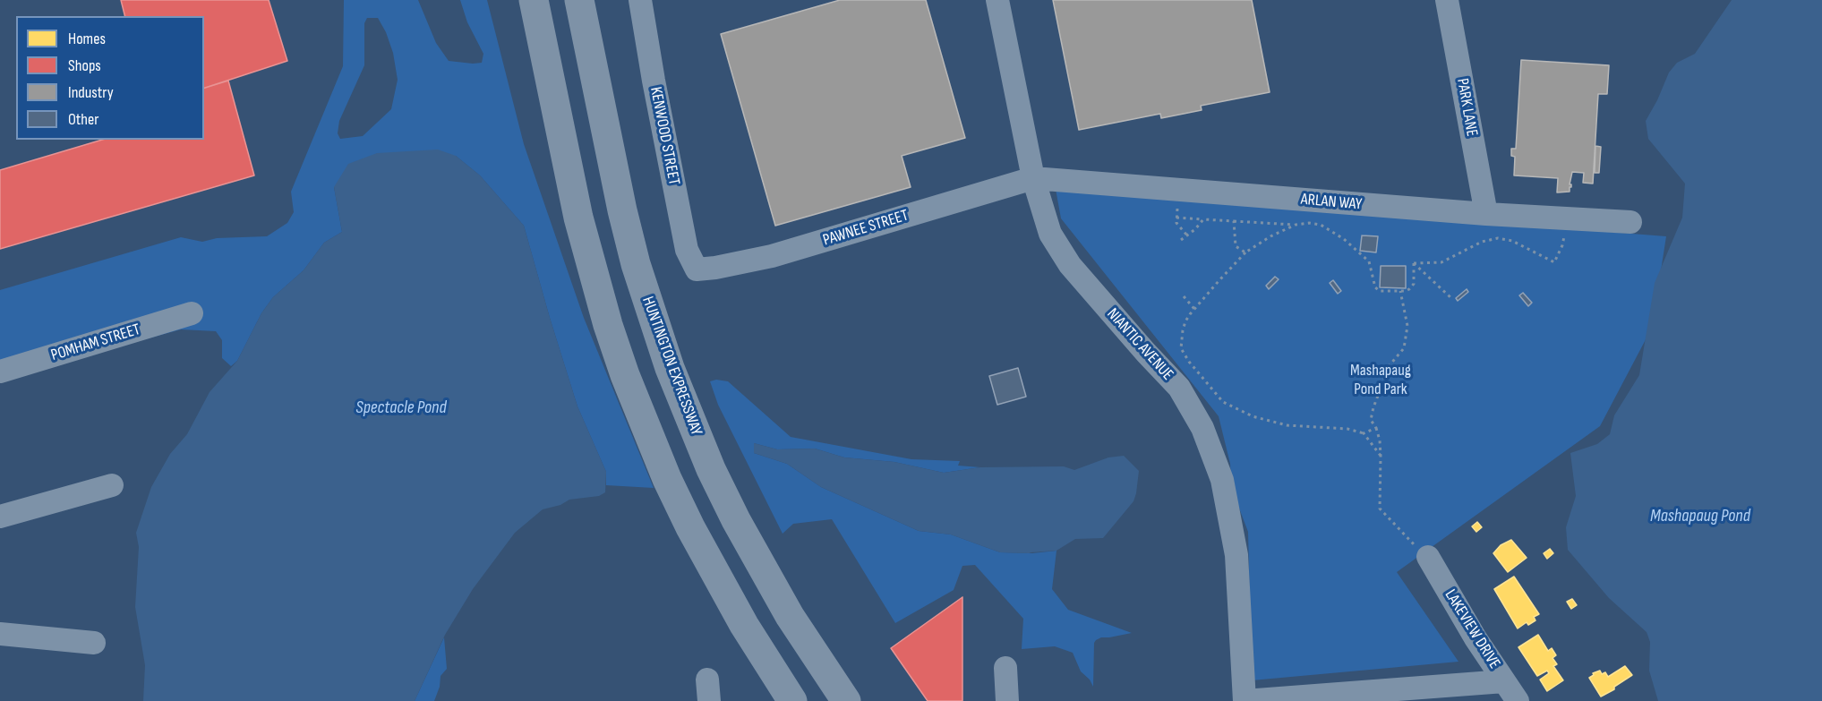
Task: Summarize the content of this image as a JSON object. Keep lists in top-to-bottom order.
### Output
{
  "streets": {
    "highway": ["HUNTINGTON EXPRESSWAY"],
    "street": [
      "PARK LANE",
      "KENWOOD STREET",
      "ARLAN WAY",
      "PAWNEE STREET",
      "POMHAM STREET",
      "NIANTIC AVENUE",
      "LAKEVIEW DRIVE"
    ]
  },
  "crossings": [
    ["PARK LANE", "ARLAN WAY"],
    ["KENWOOD STREET", "PAWNEE STREET"],
    ["ARLAN WAY", "PAWNEE STREET"],
    ["ARLAN WAY", "NIANTIC AVENUE"],
    ["PAWNEE STREET", "NIANTIC AVENUE"]
  ],
  "water": ["Spectacle Pond", "Mashapaug Pond"],
  "parks": ["Mashapaug Pond Park"],
  "legend": [
    "Homes",
    "Shops",
    "Industry",
    "Other"
  ]
}
